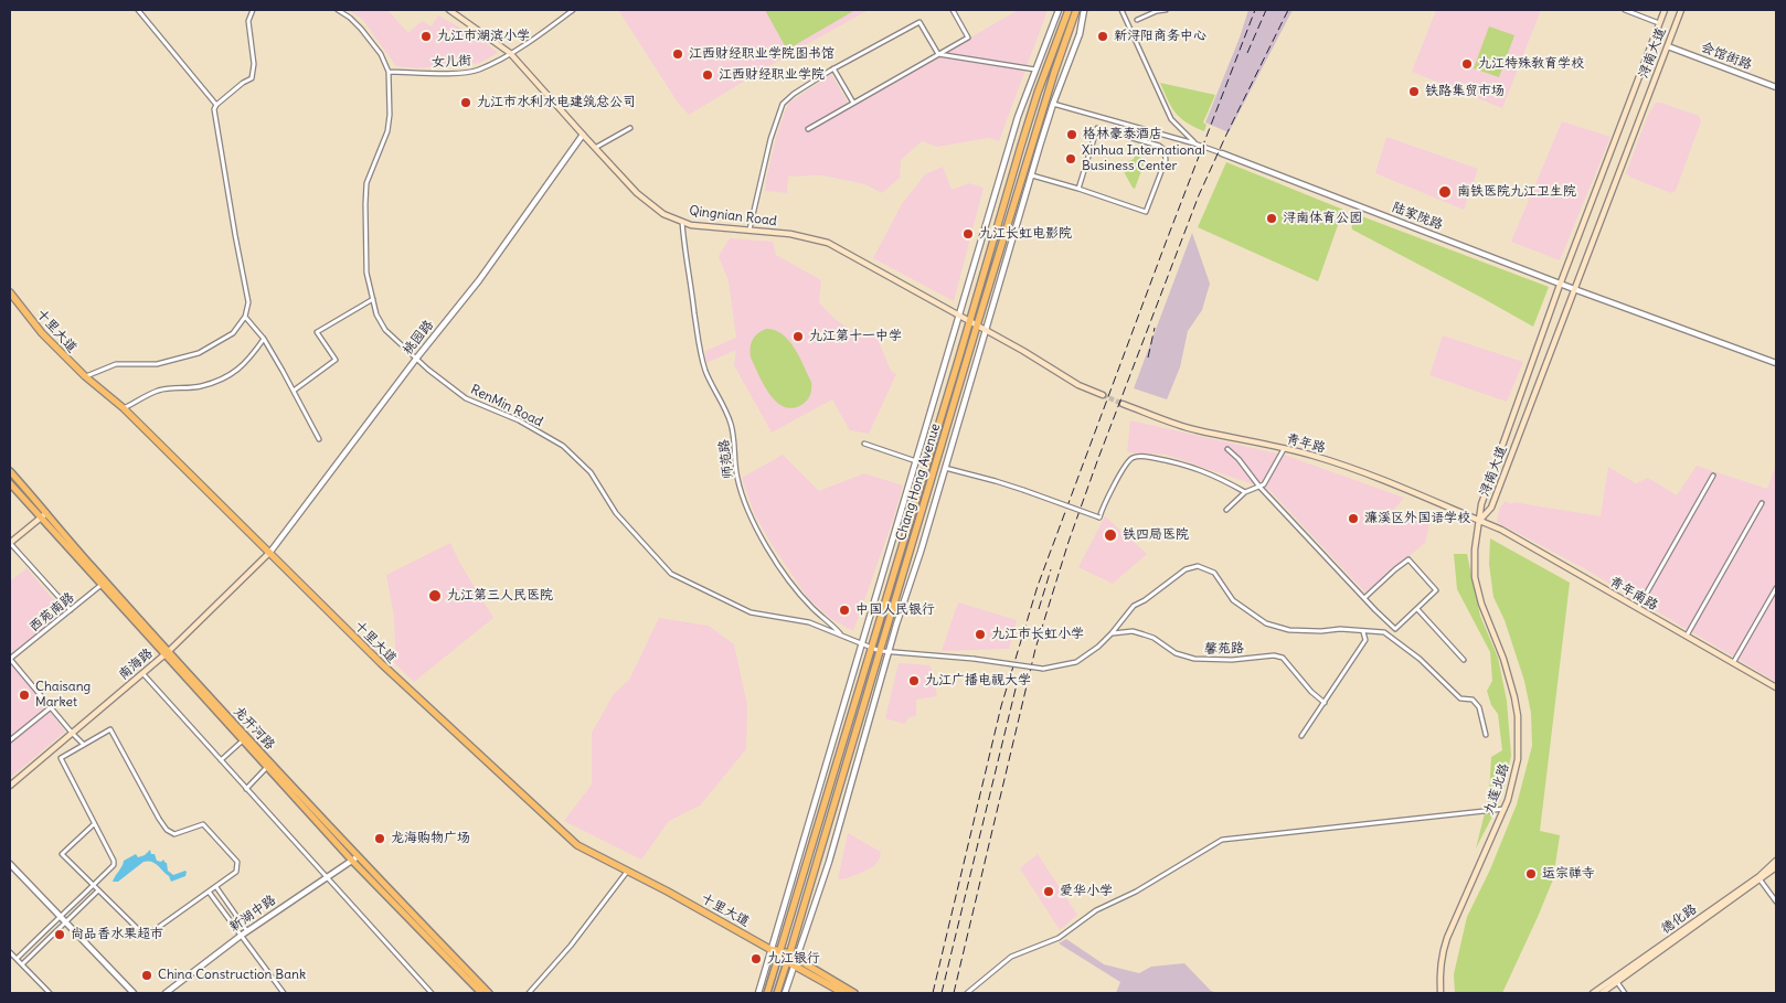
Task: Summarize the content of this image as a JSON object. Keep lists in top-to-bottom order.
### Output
{
  "streets": {
    "highway": ["十里大道", "Chang Hong Avenue"],
    "main road": [
      "浔南大道",
      "Qingnian Road",
      "青年路",
      "青年南路",
      "南海路",
      "龙开河路",
      "九莲北路",
      "德化路"
    ],
    "street": [
      "会馆街路",
      "女儿街",
      "陆家陇路",
      "桃园路",
      "RenMin Road",
      "师范路",
      "西苑南路",
      "馨苑路",
      "新湖中路"
    ]
  },
  "crossings": [
    ["浔南大道", "会馆街路"],
    ["浔南大道", "陆家陇路"],
    ["浔南大道", "青年路"],
    ["浔南大道", "青年南路"],
    ["浔南大道", "九莲北路"],
    ["女儿街", "Qingnian Road"],
    ["女儿街", "RenMin Road"],
    ["Qingnian Road", "桃园路"],
    ["Qingnian Road", "师范路"],
    ["Qingnian Road", "Chang Hong Avenue"],
    ["十里大道", "桃园路"],
    ["十里大道", "Chang Hong Avenue"],
    ["十里大道", "南海路"],
    ["桃园路", "RenMin Road"],
    ["桃园路", "南海路"],
    ["RenMin Road", "师范路"],
    ["RenMin Road", "Chang Hong Avenue"],
    ["RenMin Road", "馨苑路"],
    ["青年路", "青年南路"],
    ["青年路", "九莲北路"],
    ["青年南路", "九莲北路"],
    ["西苑南路", "龙开河路"],
    ["南海路", "龙开河路"],
    ["龙开河路", "新湖中路"]
  ],
  "places": [
    "九江市湖滨小学",
    "新浔阳商务中心",
    "江西财经职业学院图书馆",
    "九江特殊教育学校",
    "江西财经职业学院",
    "铁路集贸市场",
    "九江市水利水电建筑总公司",
    "格林豪泰酒店",
    "Xinhua International Business Center",
    "南铁医院九江卫生院",
    "浔南体育公园",
    "九江长虹电影院",
    "九江第十一中学",
    "濂溪区外国语学校",
    "铁四局医院",
    "九江第三人民医院",
    "中国人民银行",
    "九江市长虹小学",
    "九江广播电视大学",
    "Chaisang Market",
    "龙海购物广场",
    "运宗禅寺",
    "爱华小学",
    "尚品香水果超市",
    "九江银行",
    "China Construction Bank"
  ]
}
